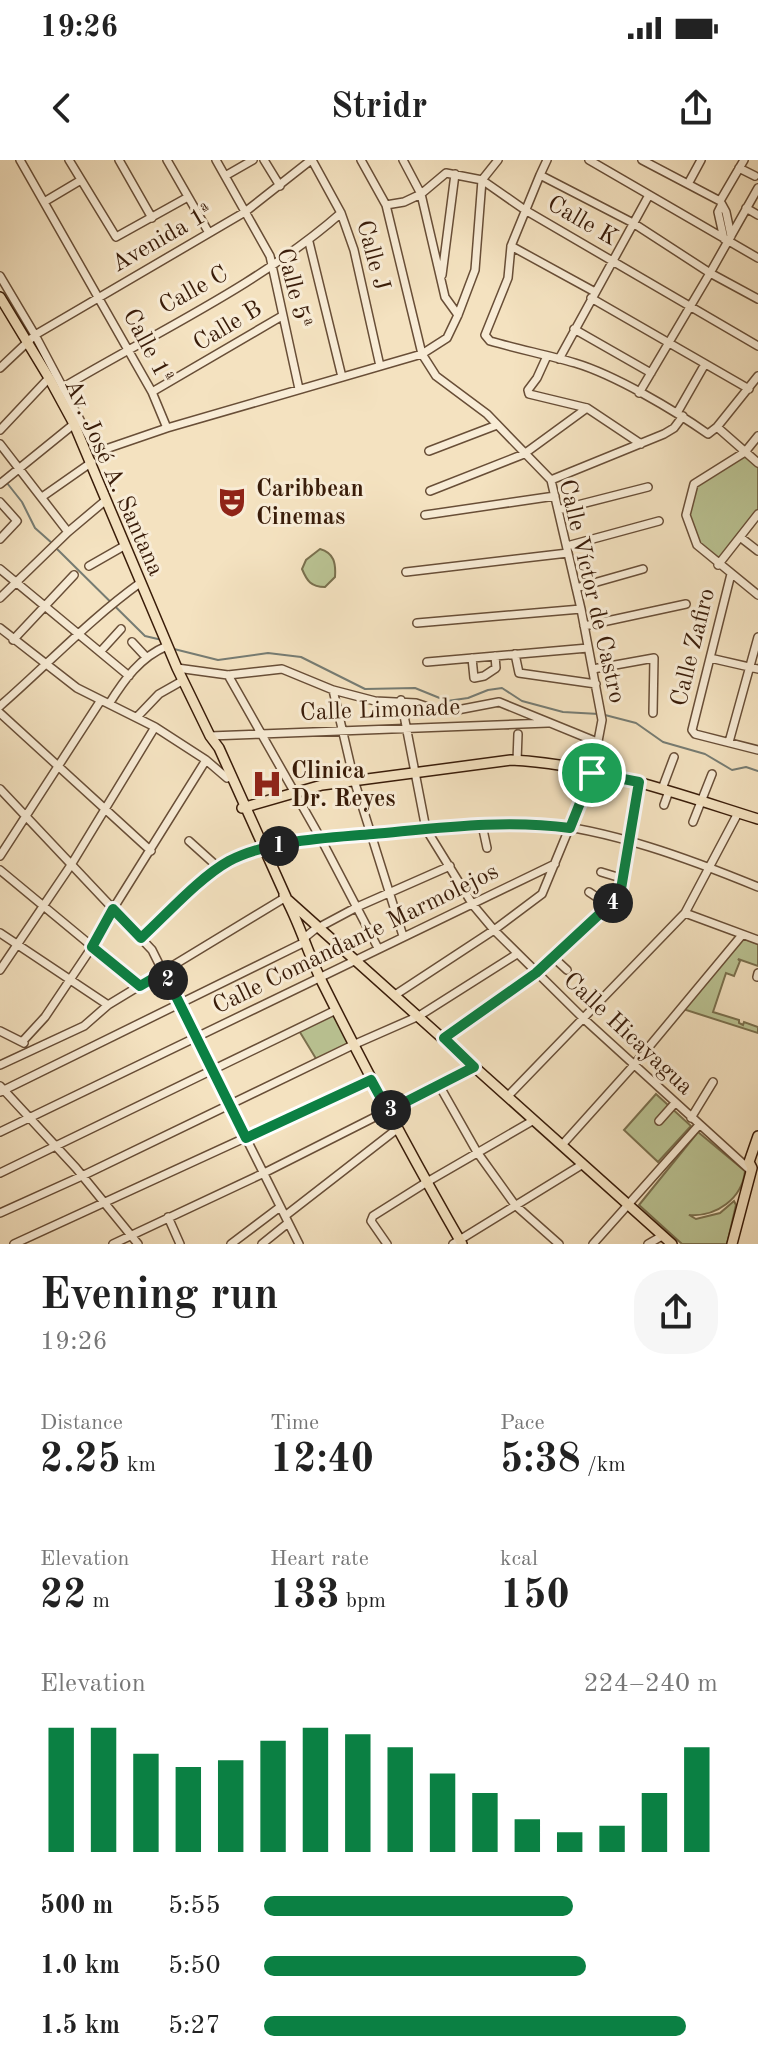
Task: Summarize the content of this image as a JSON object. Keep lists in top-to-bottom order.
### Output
{
  "streets": {
    "main road": ["Av. José A. Santana"],
    "street": [
      "Calle K",
      "Avenida 1ª",
      "Calle J",
      "Calle 5ª",
      "Calle C",
      "Calle B",
      "Calle 1ª",
      "Calle Víctor de Castro",
      "Calle Zafiro",
      "Calle Limonade",
      "Calle Comandante Marmolejos",
      "Calle Hicayagua"
    ]
  },
  "crossings": [
    ["Avenida 1ª", "Calle J"],
    ["Avenida 1ª", "Calle 5ª"],
    ["Avenida 1ª", "Calle 1ª"],
    ["Avenida 1ª", "Av. José A. Santana"],
    ["Calle J", "Calle C"],
    ["Calle 5ª", "Calle C"],
    ["Calle 5ª", "Calle B"],
    ["Calle C", "Calle 1ª"],
    ["Calle C", "Av. José A. Santana"],
    ["Calle B", "Calle 1ª"],
    ["Av. José A. Santana", "Calle Limonade"],
    ["Calle Víctor de Castro", "Calle Comandante Marmolejos"],
    ["Calle Víctor de Castro", "Calle Hicayagua"],
    ["Calle Limonade", "Calle Hicayagua"],
    ["Calle Comandante Marmolejos", "Calle Hicayagua"]
  ],
  "places": {
    "theatre": ["Caribbean Cinemas"],
    "hospital": ["Clinica Dr. Reyes"]
  },
  "page": {
    "status": "19:26",
    "header": "Stridr",
    "pins": [
      "1",
      "4",
      "2",
      "3"
    ],
    "heading": ["Evening run", "19:26"],
    "stats": [
      ["Distance", "2.25 km"],
      ["Time", "12:40"],
      ["Pace", "5:38 /km"],
      ["Elevation", "22 m"],
      ["Heart rate", "133 bpm"],
      ["kcal", "150"]
    ],
    "chart": ["Elevation", "224–240 m"],
    "list": [
      {
        "name": "500 m",
        "note": "5:55"
      },
      {
        "name": "1.0 km",
        "note": "5:50"
      },
      {
        "name": "1.5 km",
        "note": "5:27"
      }
    ]
  }
}
